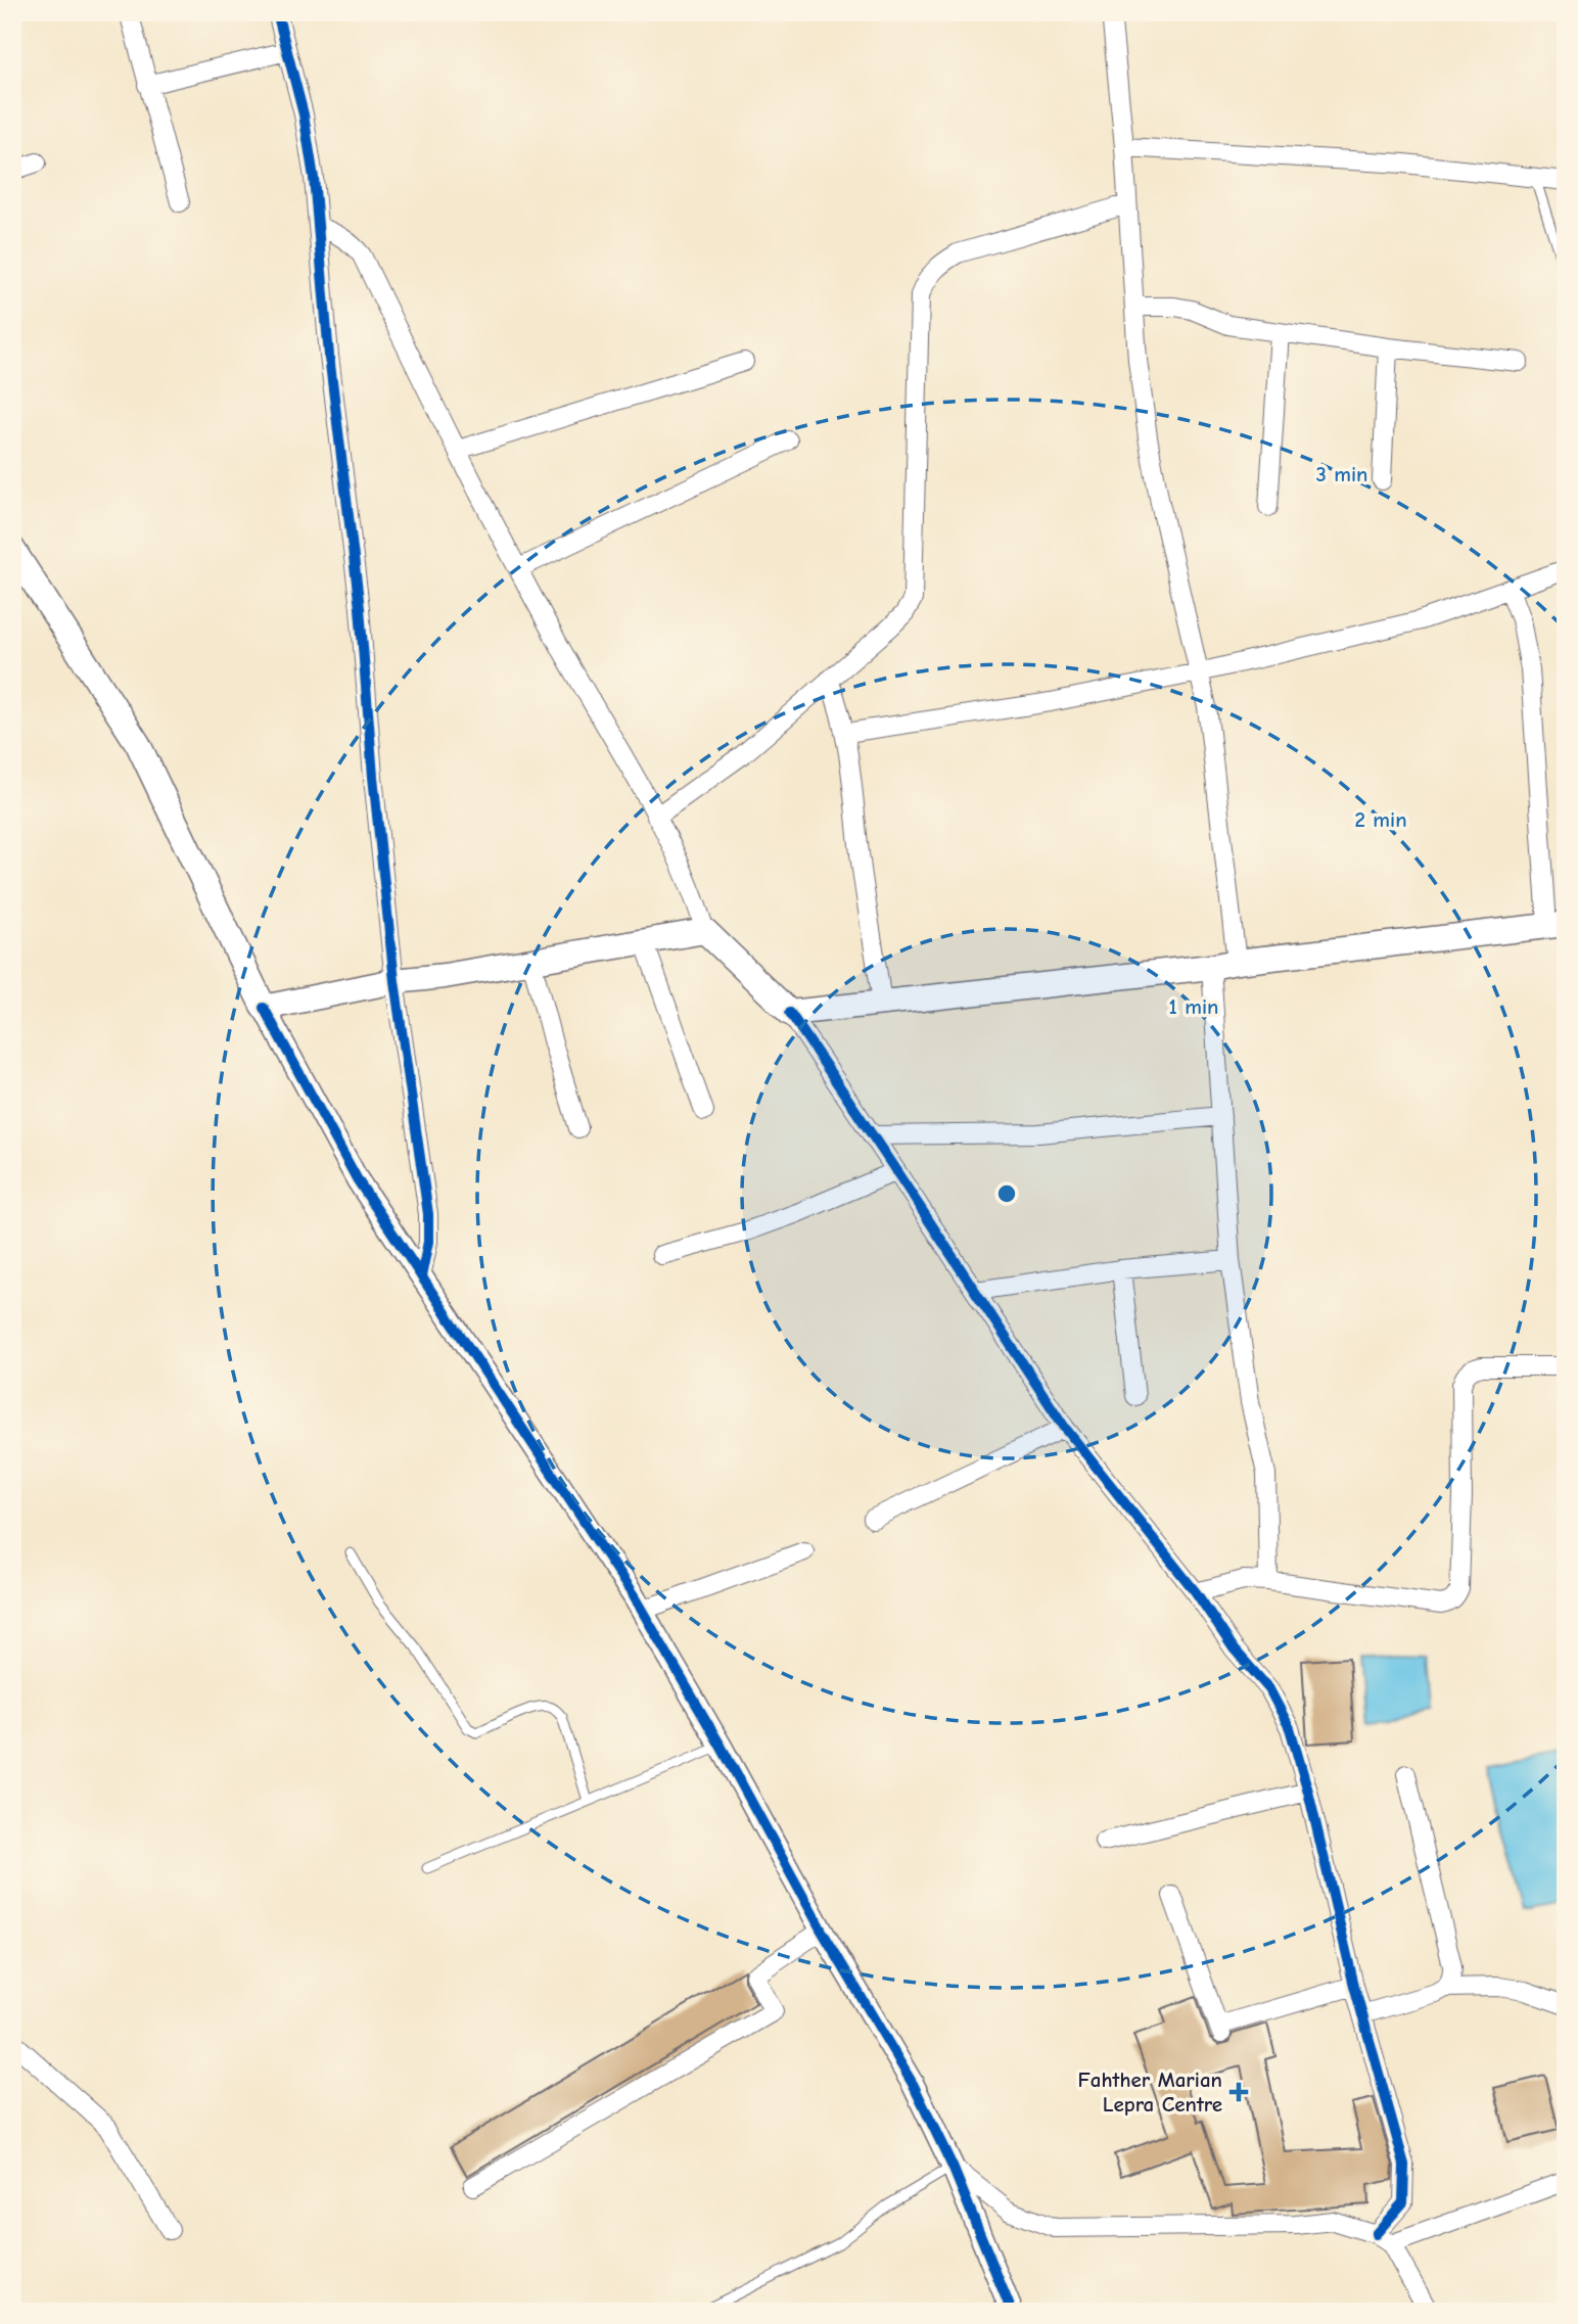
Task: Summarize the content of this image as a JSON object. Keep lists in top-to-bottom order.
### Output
{
  "places": {
    "health": ["Fahther Marian Lepra Centre"]
  },
  "rings": ["3 min", "2 min", "1 min"]
}
